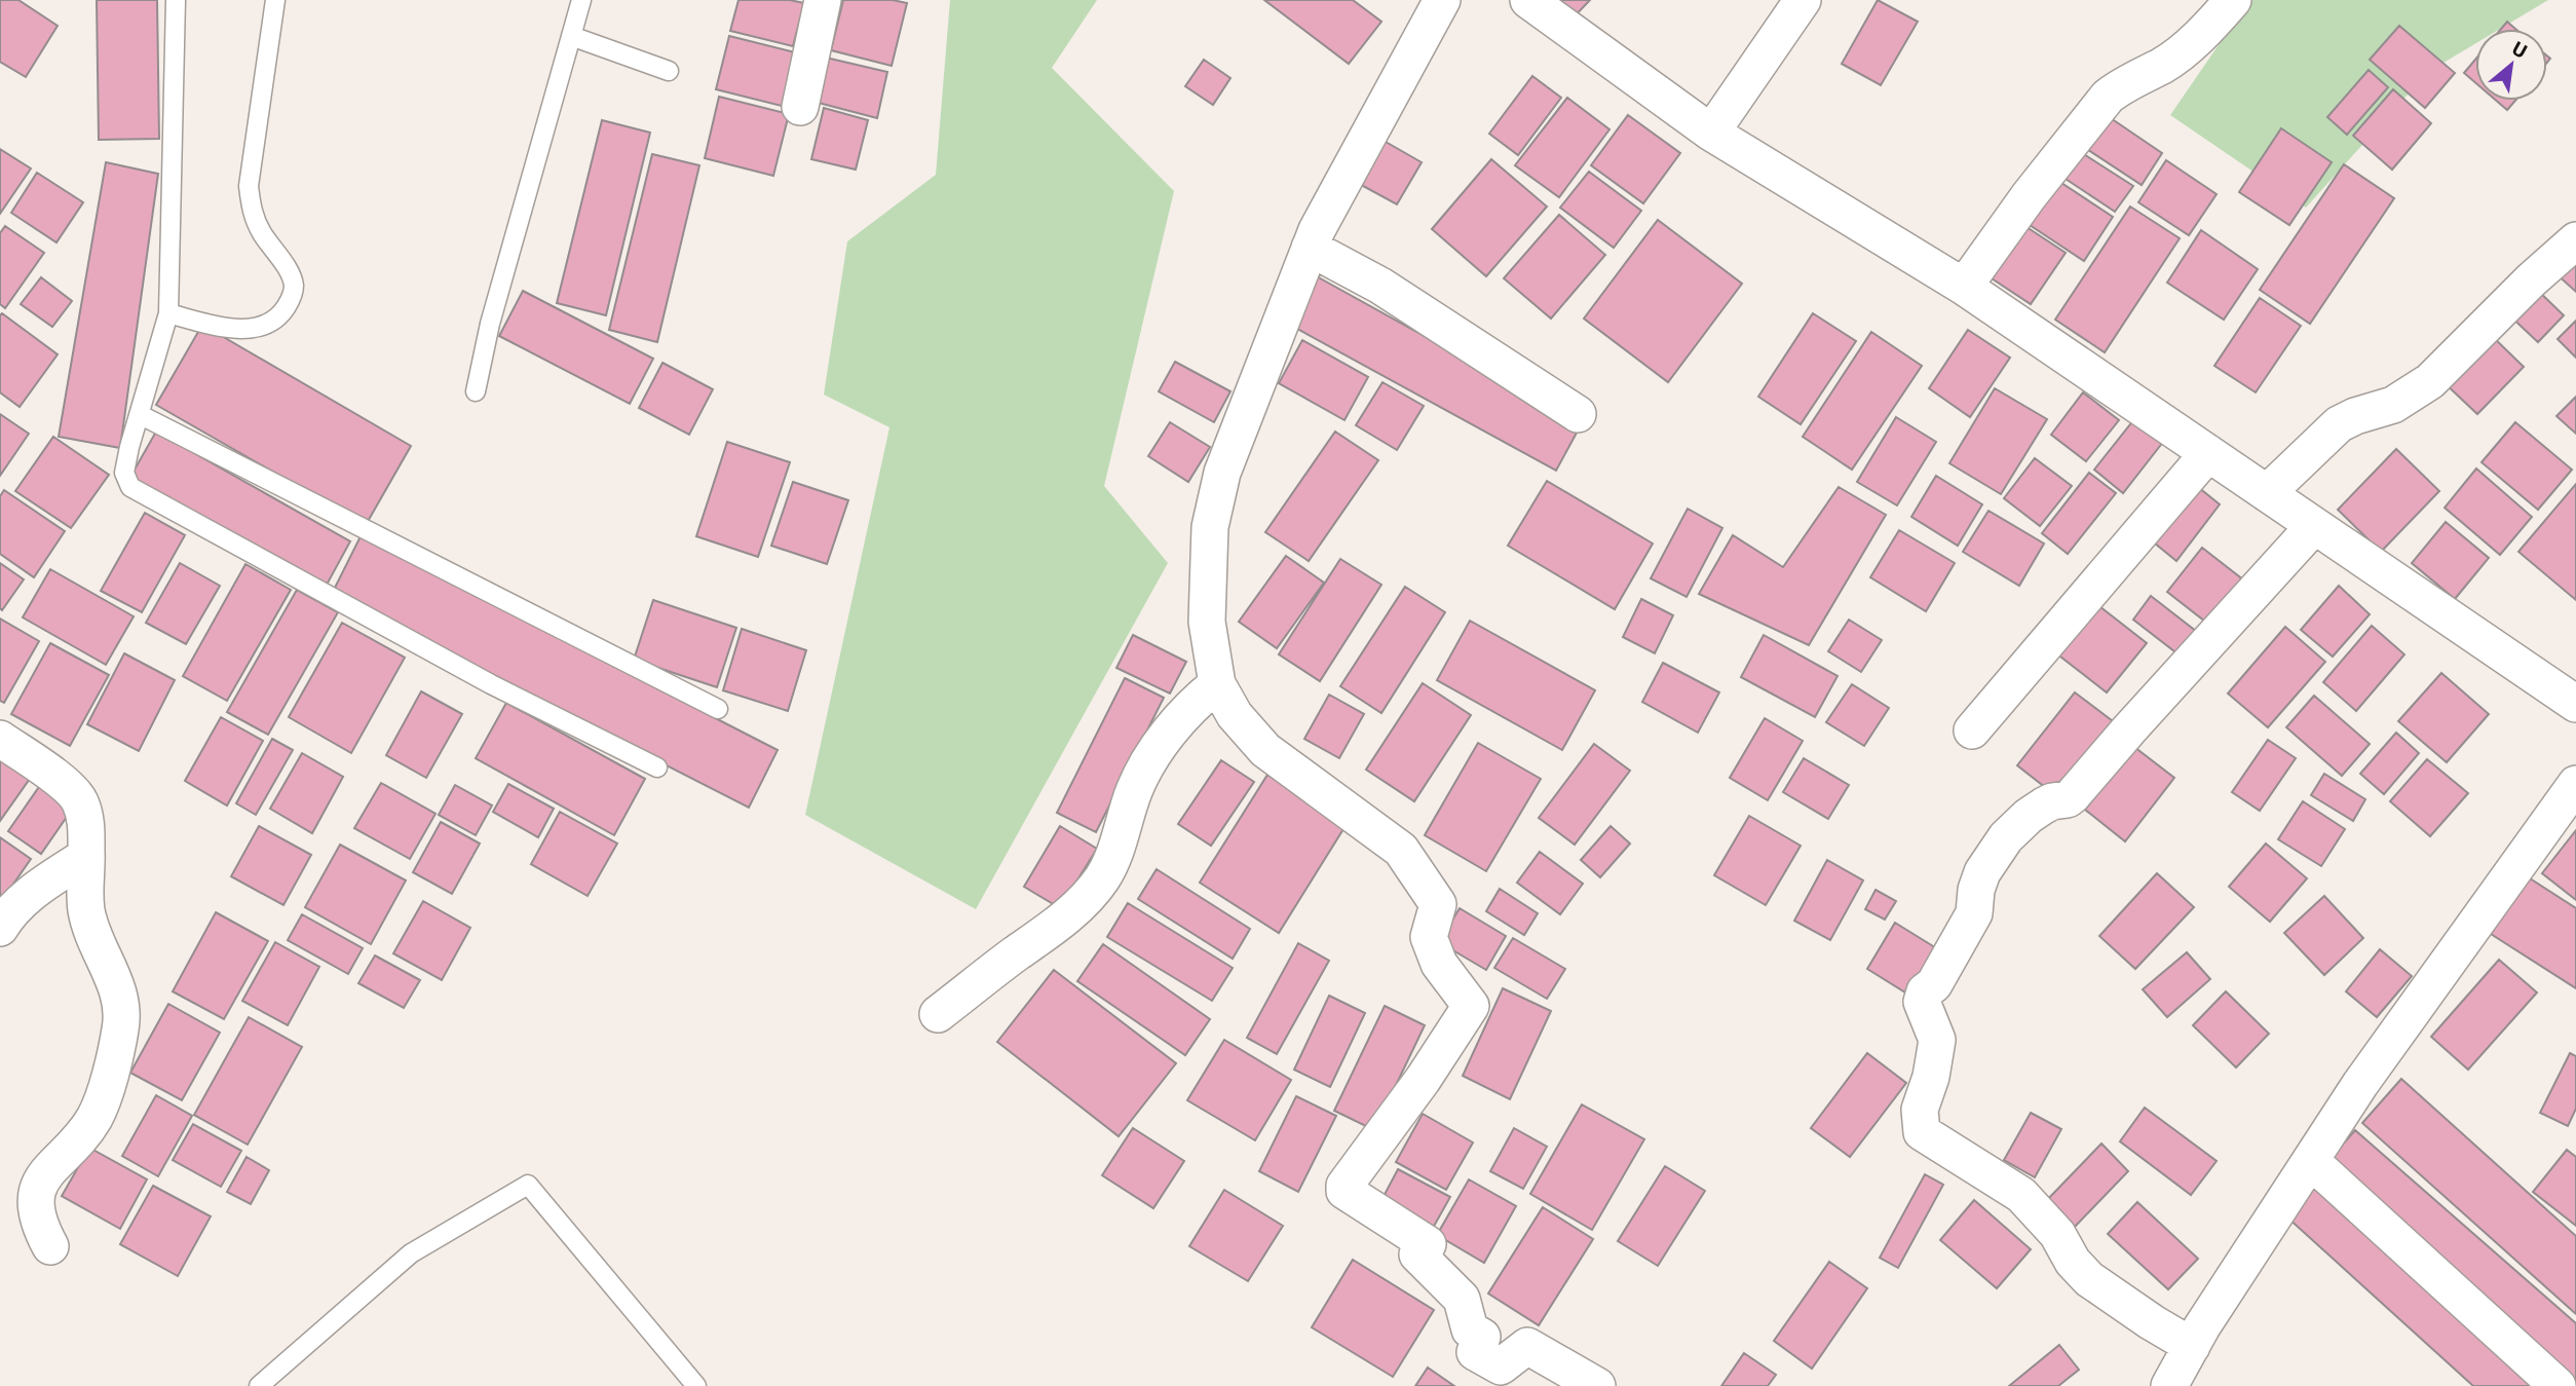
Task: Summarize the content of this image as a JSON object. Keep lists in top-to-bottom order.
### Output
{
  "north": "top right"
}
